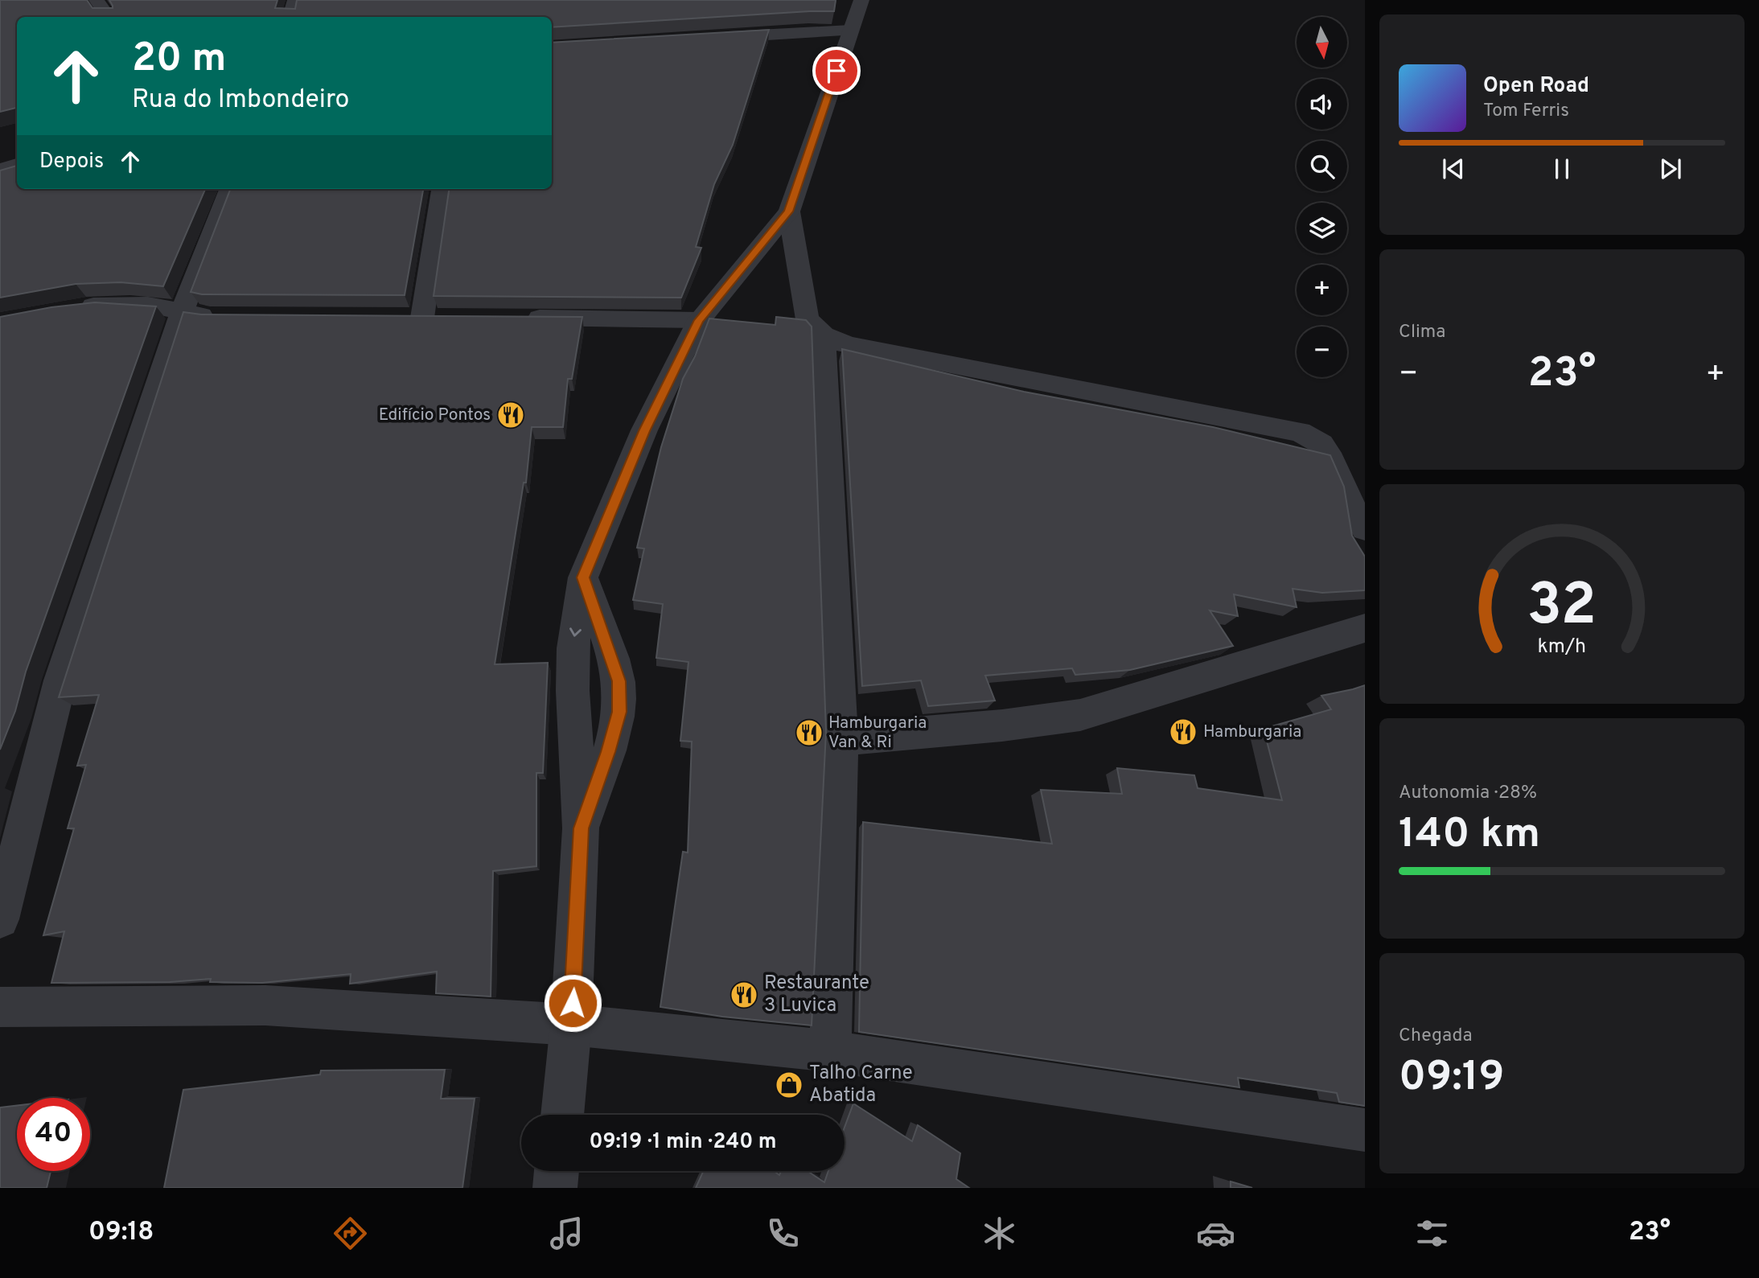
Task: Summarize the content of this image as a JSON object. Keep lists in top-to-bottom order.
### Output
{
  "places": {
    "restaurant": [
      "Edifício Pontos",
      "Hamburgaria",
      "Hamburgaria Van & Ri",
      "Restaurante 3 Luvica"
    ],
    "shop": ["Talho Carne Abatida"]
  },
  "north": "bottom",
  "page": {
    "map_buttons": ["+", "−"],
    "turn": ["20 m", "Rua do Imbondeiro"],
    "song": ["Open Road", "Tom Ferris"],
    "then": "Depois",
    "tile": [
      "Clima",
      ["Autonomia · 28%", "140 km"],
      ["Chegada", "09:19"]
    ],
    "heat": ["−", "23°", "+"],
    "limit": "40",
    "trip": "09:19 · 1 min · 240 m",
    "tabs": ["09:18", "23°"],
    "gauge": ["32", "km/h"]
  }
}
